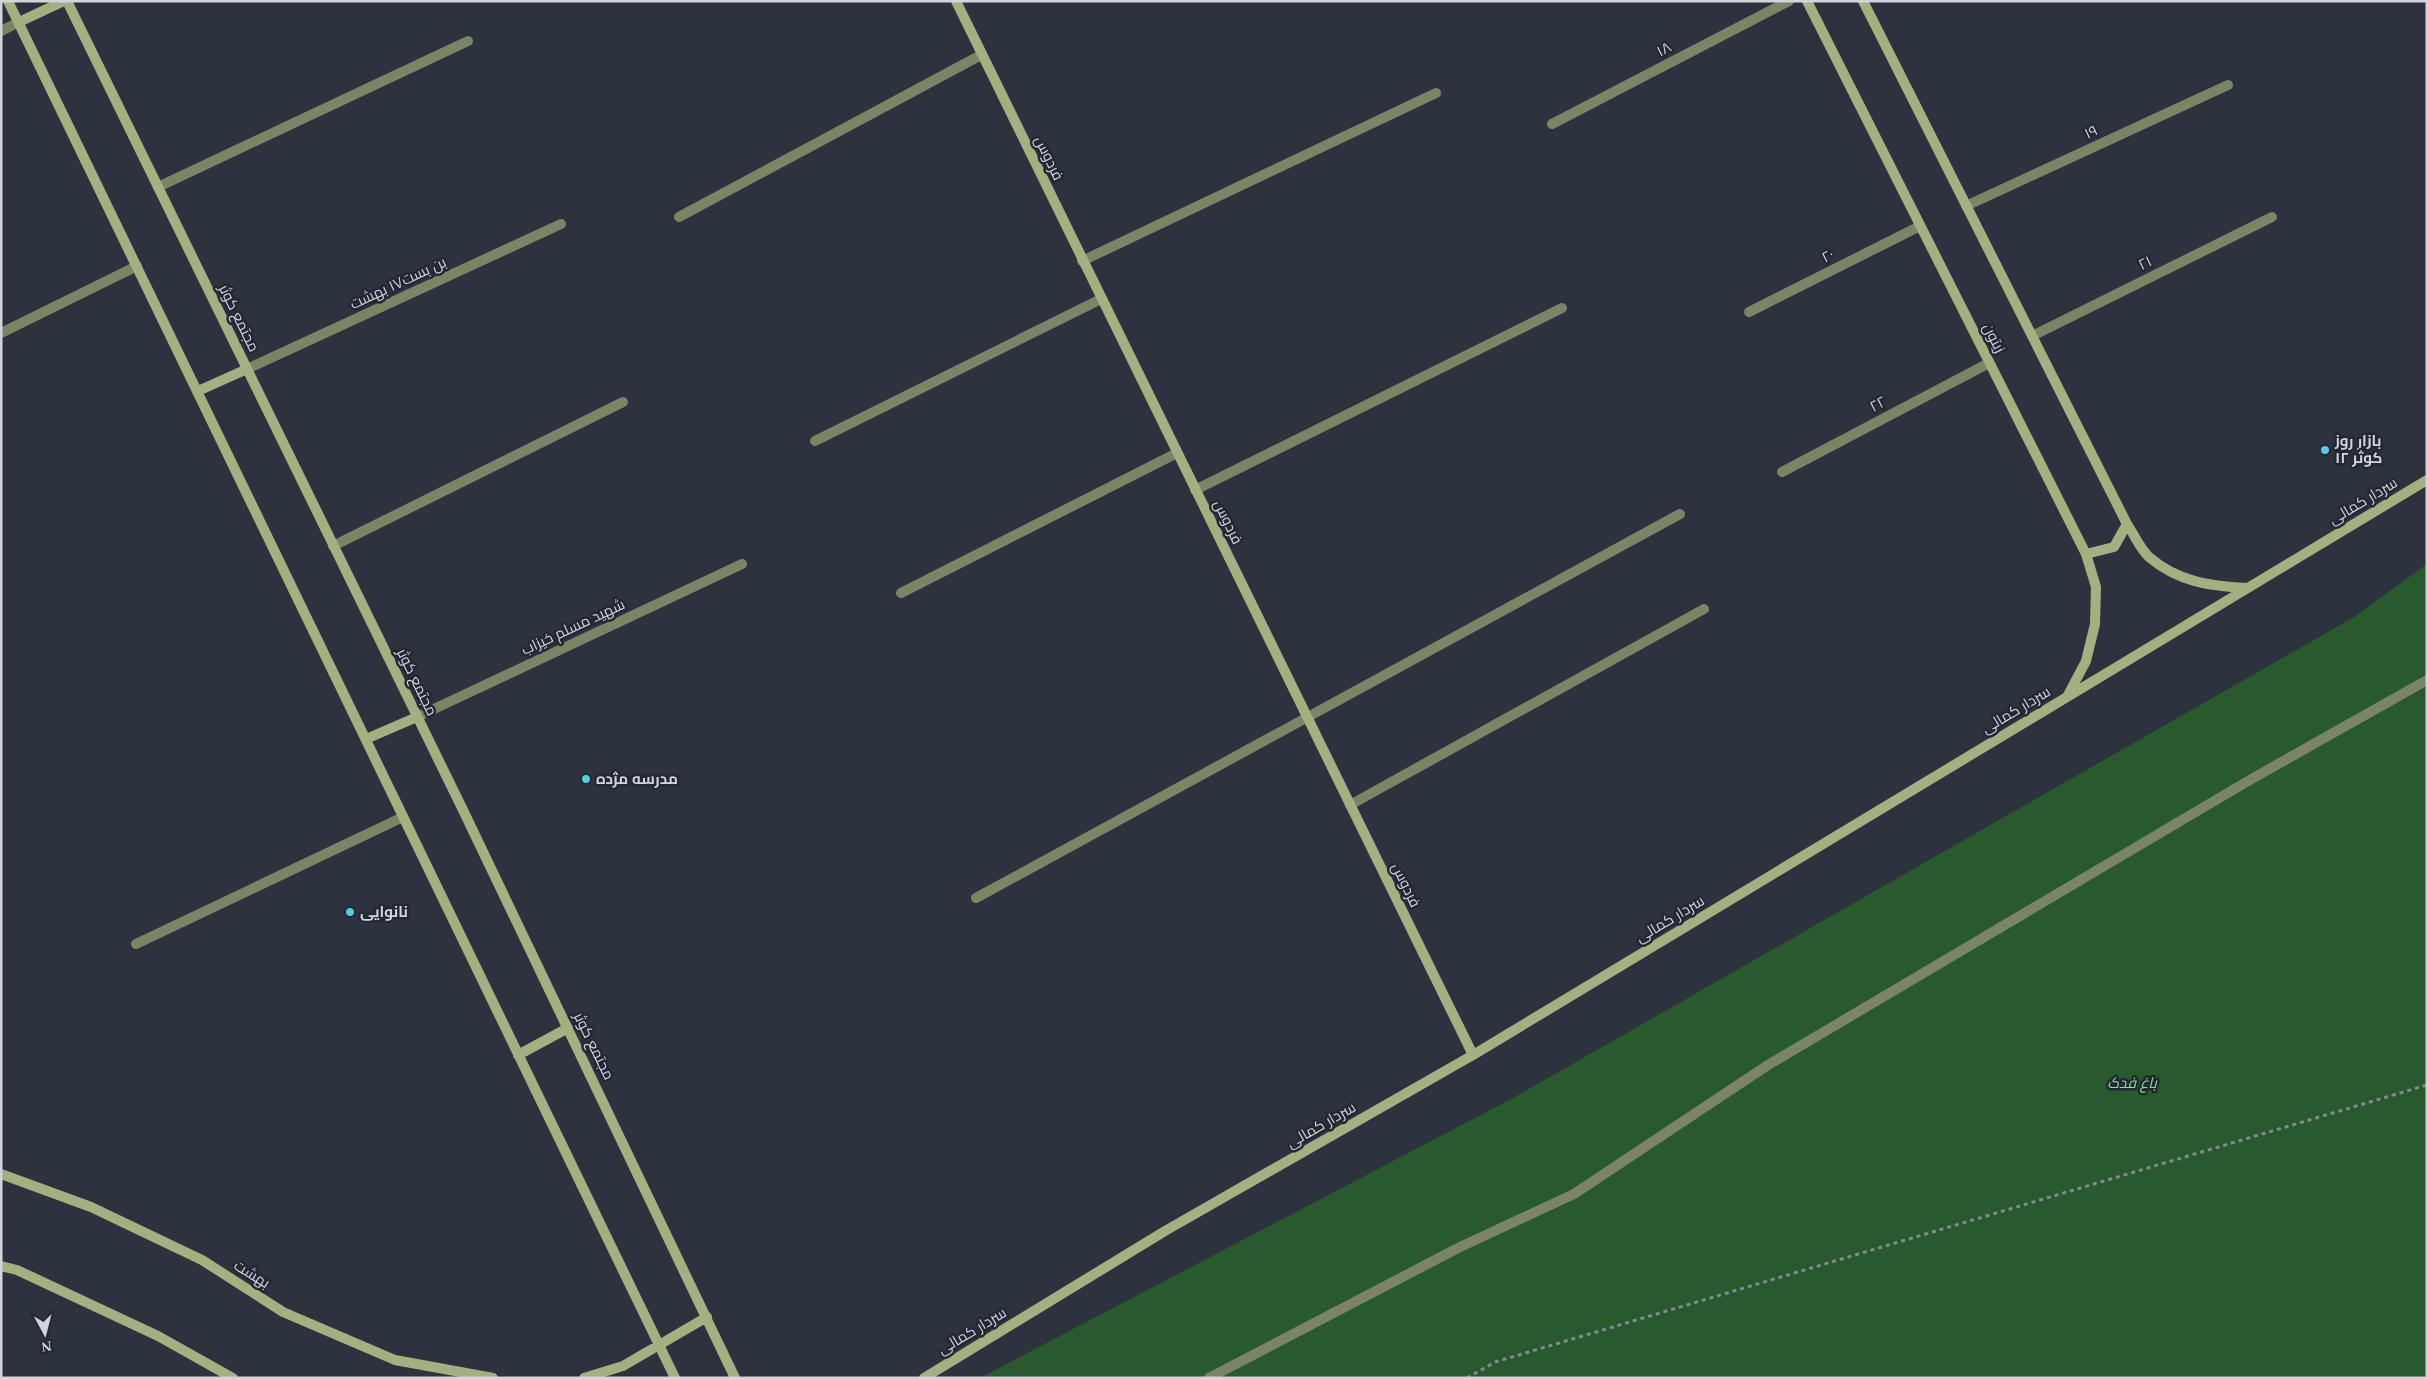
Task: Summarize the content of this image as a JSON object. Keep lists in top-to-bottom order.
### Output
{
  "streets": {
    "street": [
      "۱۸",
      "۱۹",
      "فردوس",
      "۲۰",
      "۲۱",
      "بن بست۱۷ بهشت",
      "مجتمع کوثر",
      "زیتون",
      "۲۲",
      "سردار کمالی",
      "شهید مسلم خیزاب",
      "بهشت"
    ]
  },
  "crossings": [
    ["فردوس", "سردار کمالی"],
    ["۲۰", "زیتون"],
    ["بن بست۱۷ بهشت", "مجتمع کوثر"],
    ["مجتمع کوثر", "شهید مسلم خیزاب"],
    ["زیتون", "۲۲"],
    ["زیتون", "سردار کمالی"]
  ],
  "parks": ["باغ فدک"],
  "places": ["بازار روز کوثر ١٢", "مدرسه مژده", "نانوایی"],
  "north": "bottom"
}
